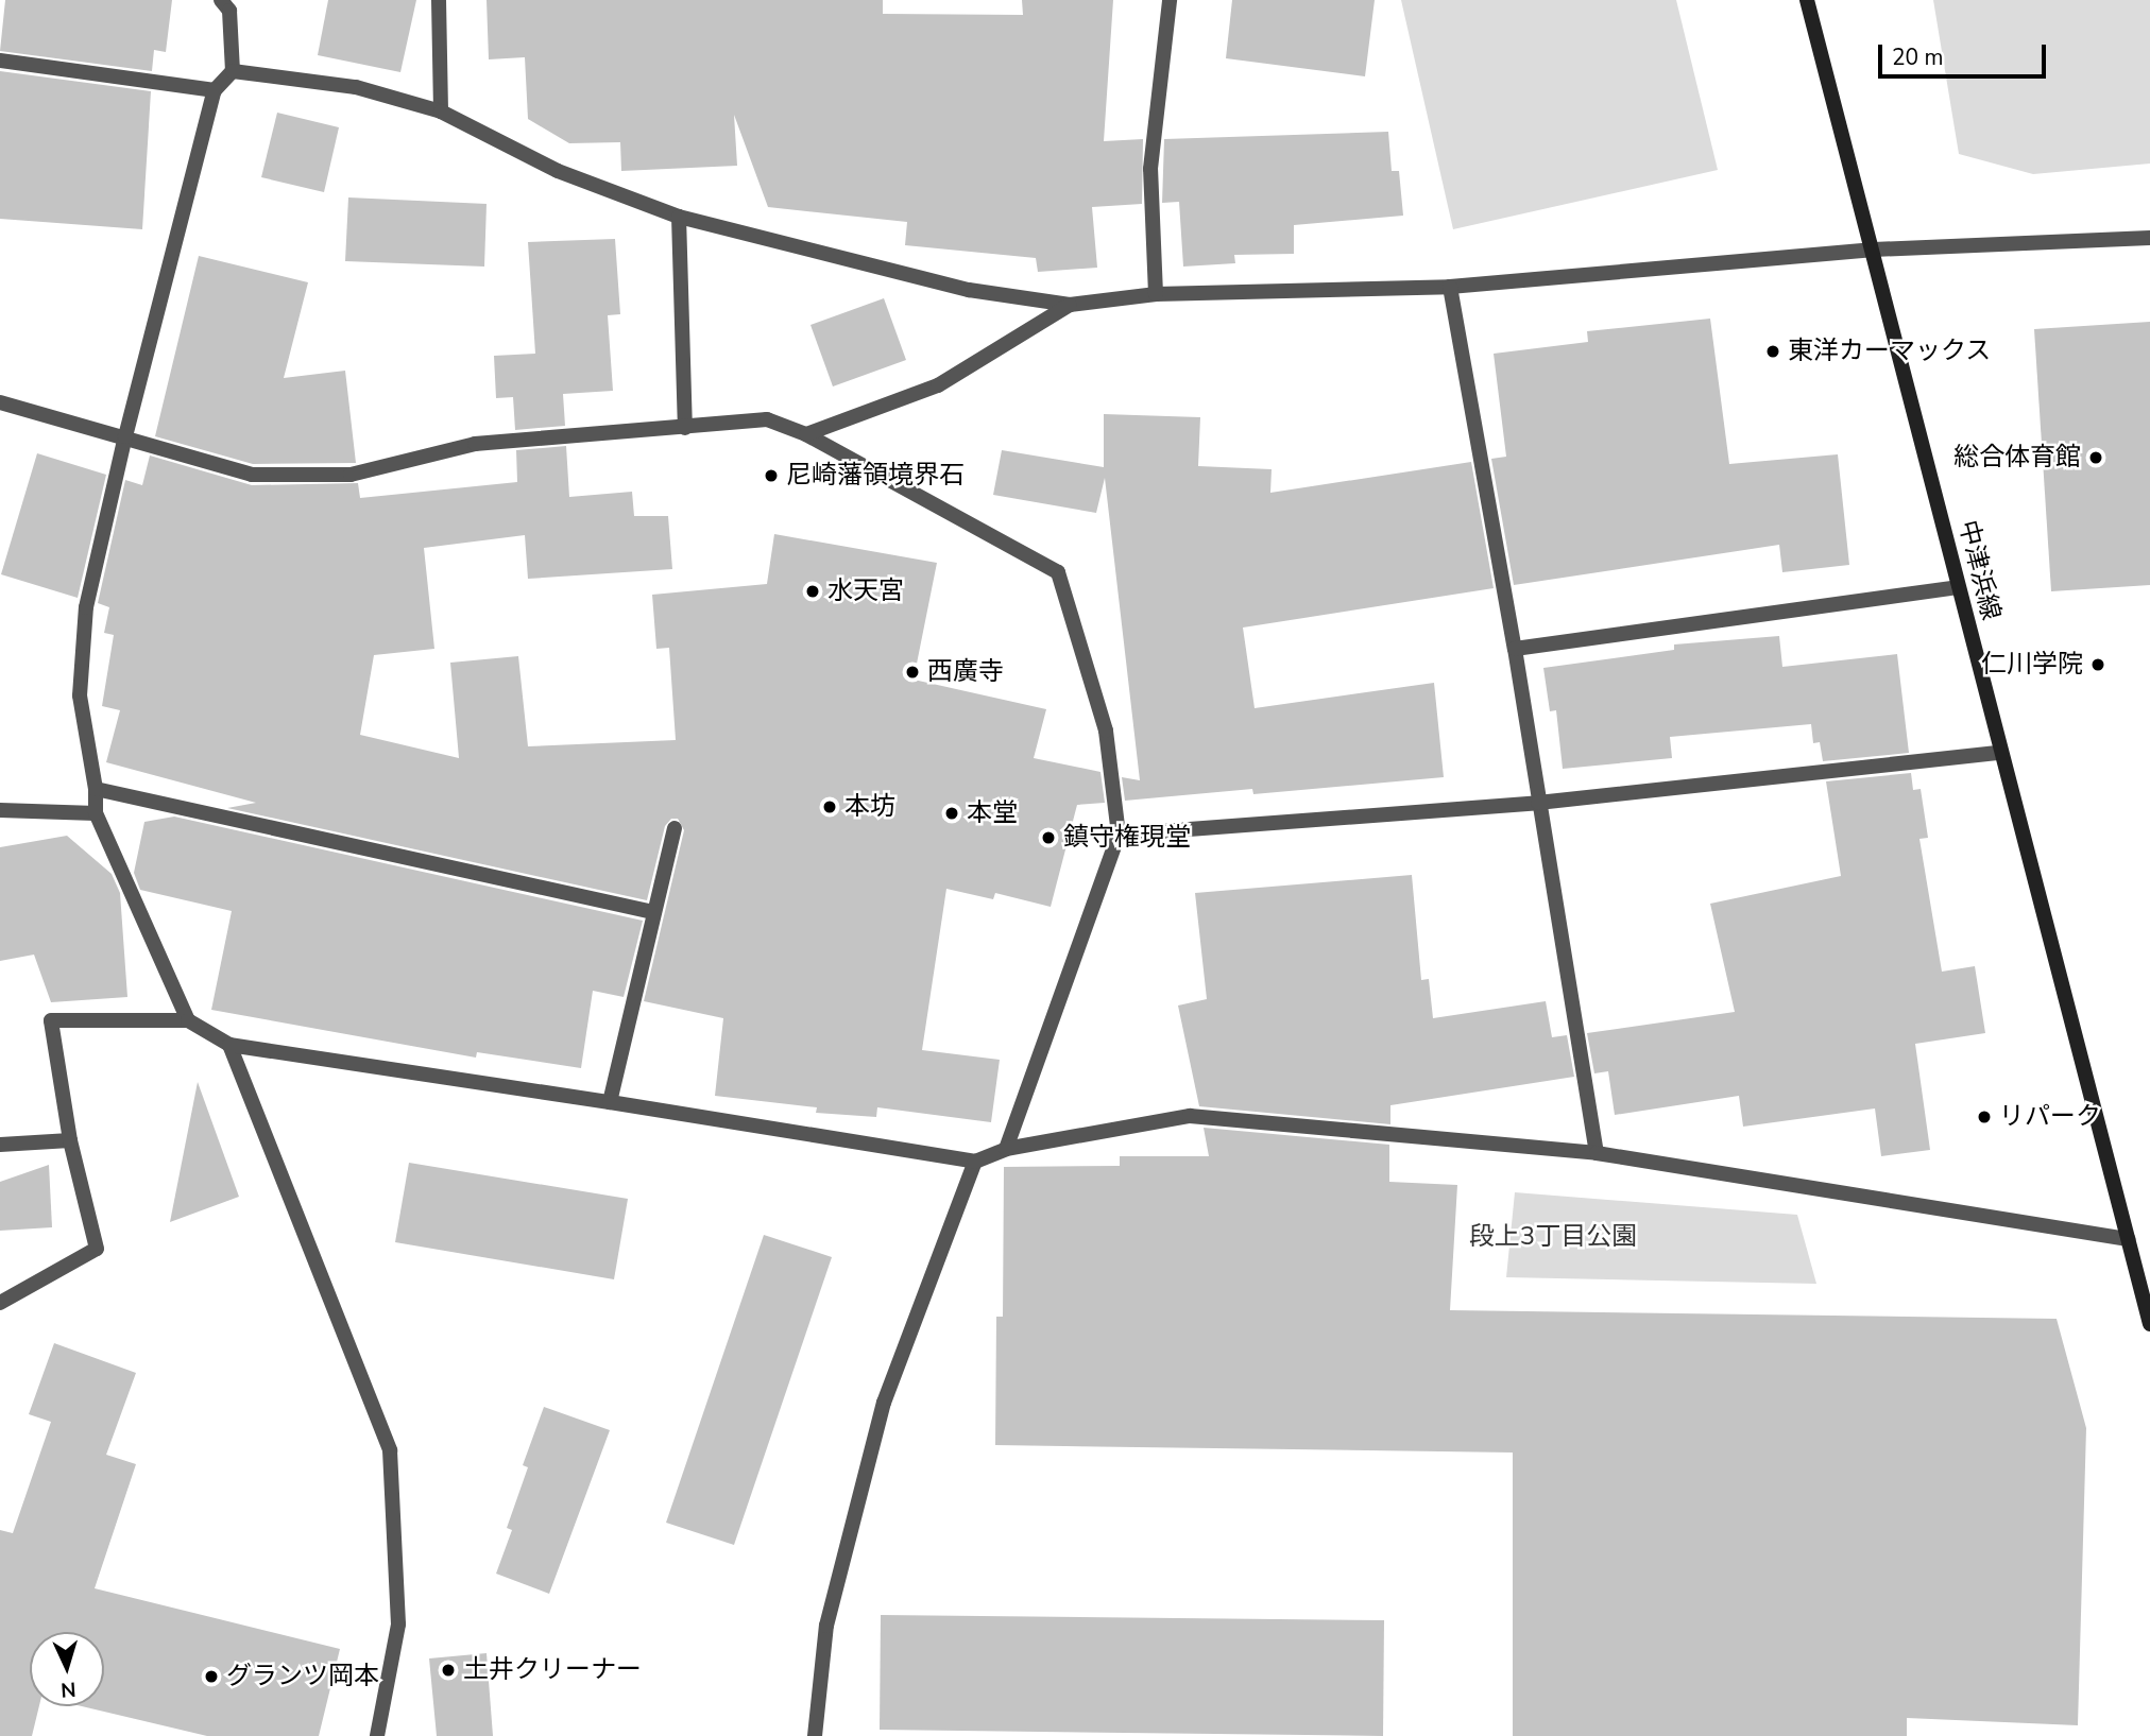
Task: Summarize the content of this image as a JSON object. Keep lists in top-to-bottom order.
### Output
{
  "streets": {
    "street": ["中津浜線"]
  },
  "parks": ["段上3丁目公園"],
  "places": [
    "東洋カーマックス",
    "総合体育館",
    "尼崎藩領境界石",
    "水天宮",
    "仁川学院",
    "西廣寺",
    "本坊",
    "本堂",
    "鎮守権現堂",
    "リパーク",
    "土井クリーナー",
    "グランツ岡本"
  ],
  "scale_bar": "20 m",
  "north": "bottom"
}
